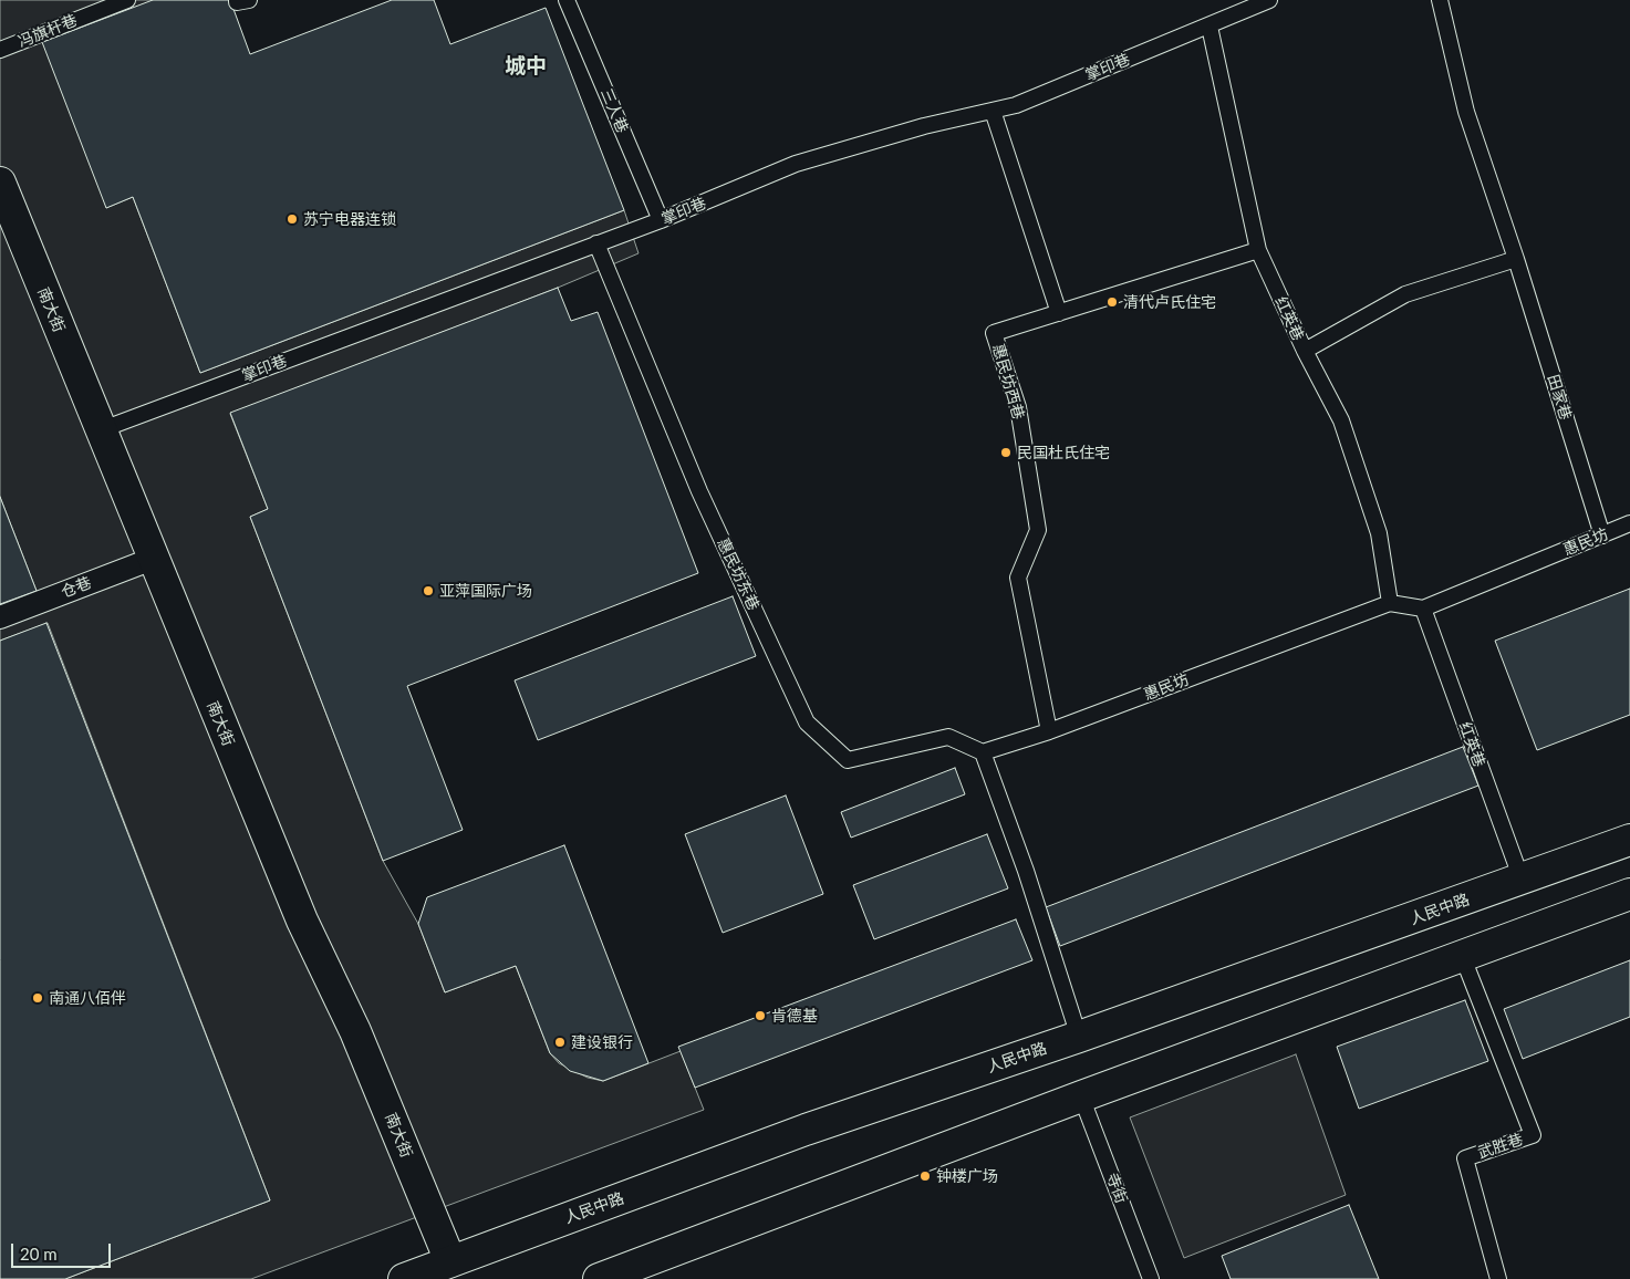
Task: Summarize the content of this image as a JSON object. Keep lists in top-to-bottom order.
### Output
{
  "streets": {
    "main road": ["南大街", "人民中路"],
    "street": ["仓巷"],
    "lane": [
      "冯旗杆巷",
      "掌印巷",
      "三人巷",
      "红英巷",
      "惠民坊西巷",
      "田家巷",
      "惠民坊",
      "惠民坊东巷",
      "武胜巷",
      "寺街"
    ]
  },
  "crossings": [
    ["掌印巷", "三人巷"],
    ["掌印巷", "南大街"],
    ["掌印巷", "红英巷"],
    ["掌印巷", "惠民坊东巷"],
    ["南大街", "仓巷"],
    ["南大街", "人民中路"],
    ["红英巷", "惠民坊西巷"],
    ["红英巷", "惠民坊"],
    ["红英巷", "人民中路"],
    ["惠民坊西巷", "惠民坊"],
    ["田家巷", "惠民坊"],
    ["惠民坊", "惠民坊东巷"]
  ],
  "districts": ["城中"],
  "places": [
    "苏宁电器连锁",
    "清代卢氏住宅",
    "民国杜氏住宅",
    "亚萍国际广场",
    "南通八佰伴",
    "肯德基",
    "建设银行",
    "钟楼广场"
  ],
  "scale_bar": "20 m"
}
